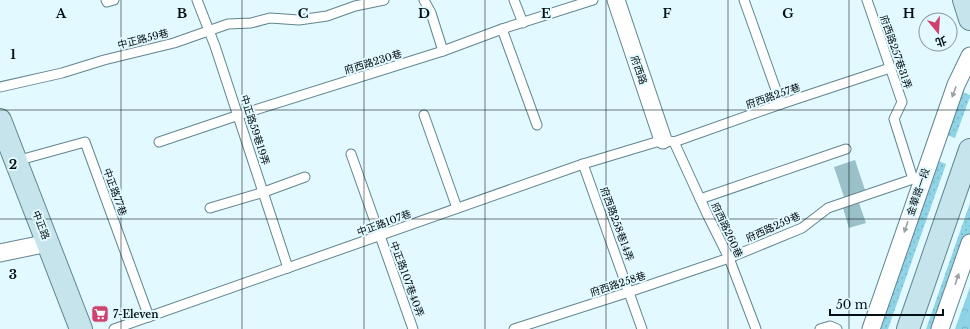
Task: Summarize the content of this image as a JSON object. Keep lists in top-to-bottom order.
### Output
{
  "streets": {
    "street": ["府西路", "金華路一段", "中正路"],
    "lane": [
      "中正路59巷",
      "府西路257巷31弄",
      "府西路230巷",
      "府西路257巷",
      "中正路59巷19弄",
      "中正路77巷",
      "中正路107巷",
      "府西路258巷14弄",
      "府西路259巷",
      "府西路260巷",
      "中正路107巷40弄",
      "府西路258巷"
    ]
  },
  "crossings": [
    ["中正路59巷", "中正路59巷19弄"],
    ["府西路257巷31弄", "府西路257巷"],
    ["府西路257巷31弄", "府西路259巷"],
    ["府西路230巷", "中正路59巷19弄"],
    ["府西路", "府西路257巷"],
    ["府西路", "中正路107巷"],
    ["府西路", "府西路260巷"],
    ["府西路257巷", "中正路107巷"],
    ["府西路257巷", "府西路260巷"],
    ["中正路59巷19弄", "中正路107巷"],
    ["中正路77巷", "中正路107巷"],
    ["中正路77巷", "中正路"],
    ["中正路107巷", "府西路258巷14弄"],
    ["中正路107巷", "府西路260巷"],
    ["中正路107巷", "中正路107巷40弄"],
    ["府西路258巷14弄", "府西路258巷"],
    ["府西路259巷", "府西路260巷"],
    ["府西路259巷", "府西路258巷"],
    ["府西路260巷", "府西路258巷"]
  ],
  "places": {
    "supermarket": ["7-Eleven"]
  },
  "scale_bar": "50 m",
  "north": "bottom",
  "grid": {
    "columns": [
      "A",
      "B",
      "C",
      "D",
      "E",
      "F",
      "G",
      "H"
    ],
    "rows": ["1", "2", "3"]
  }
}
